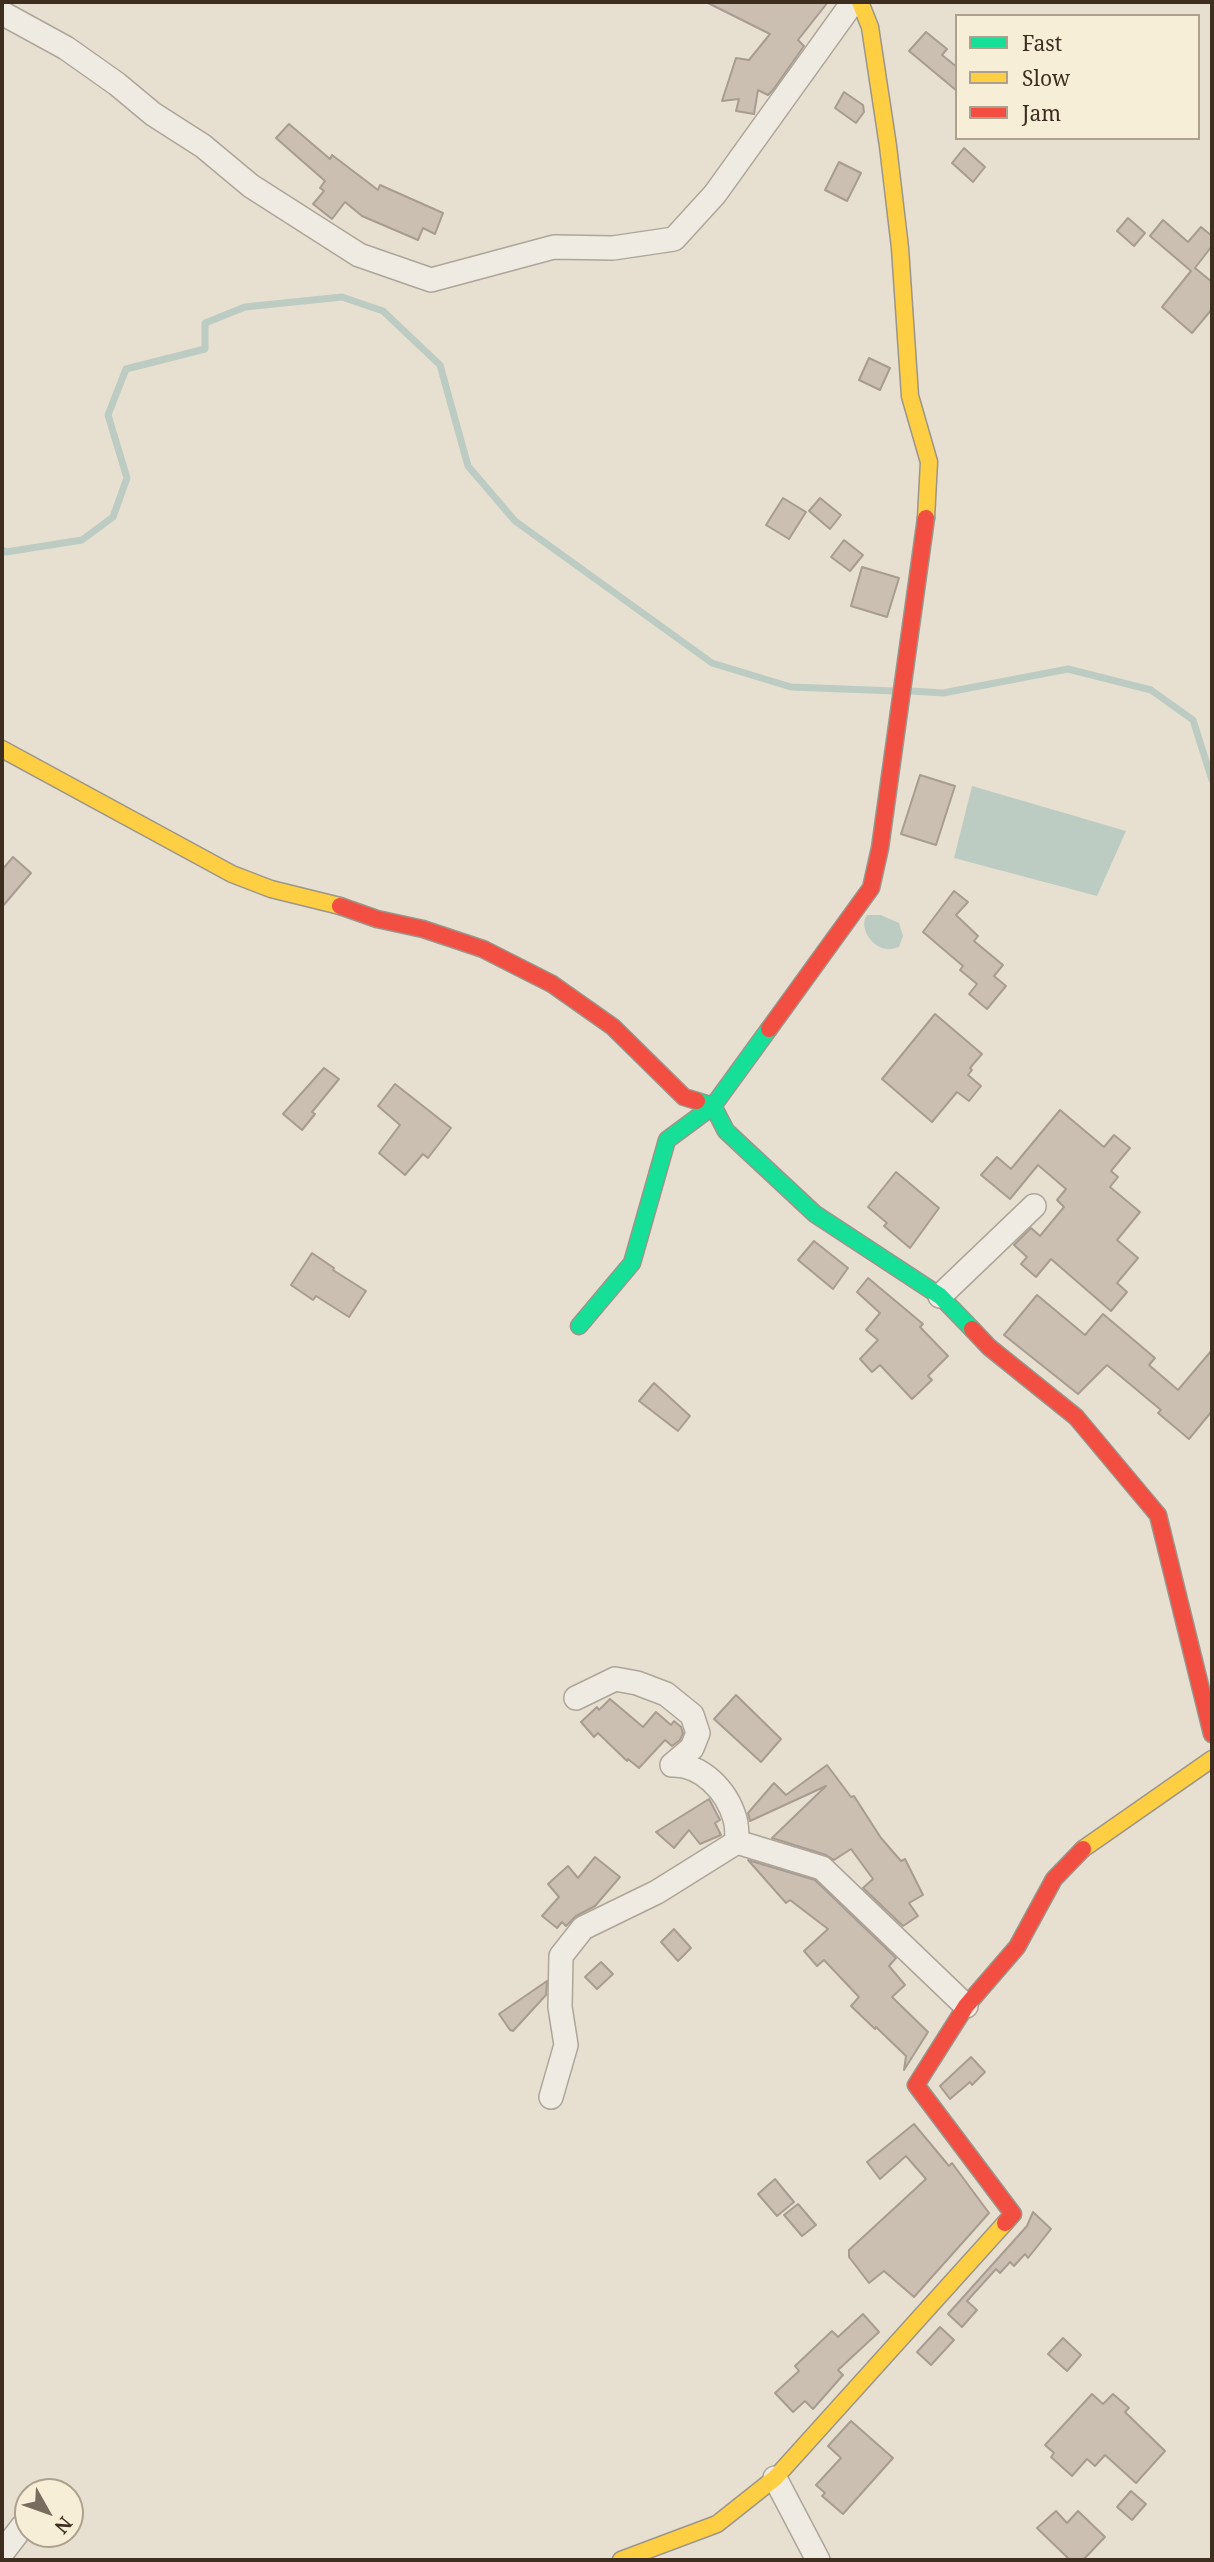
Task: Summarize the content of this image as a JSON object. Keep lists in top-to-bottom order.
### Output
{
  "legend": ["Fast", "Slow", "Jam"],
  "north": "bottom right"
}
